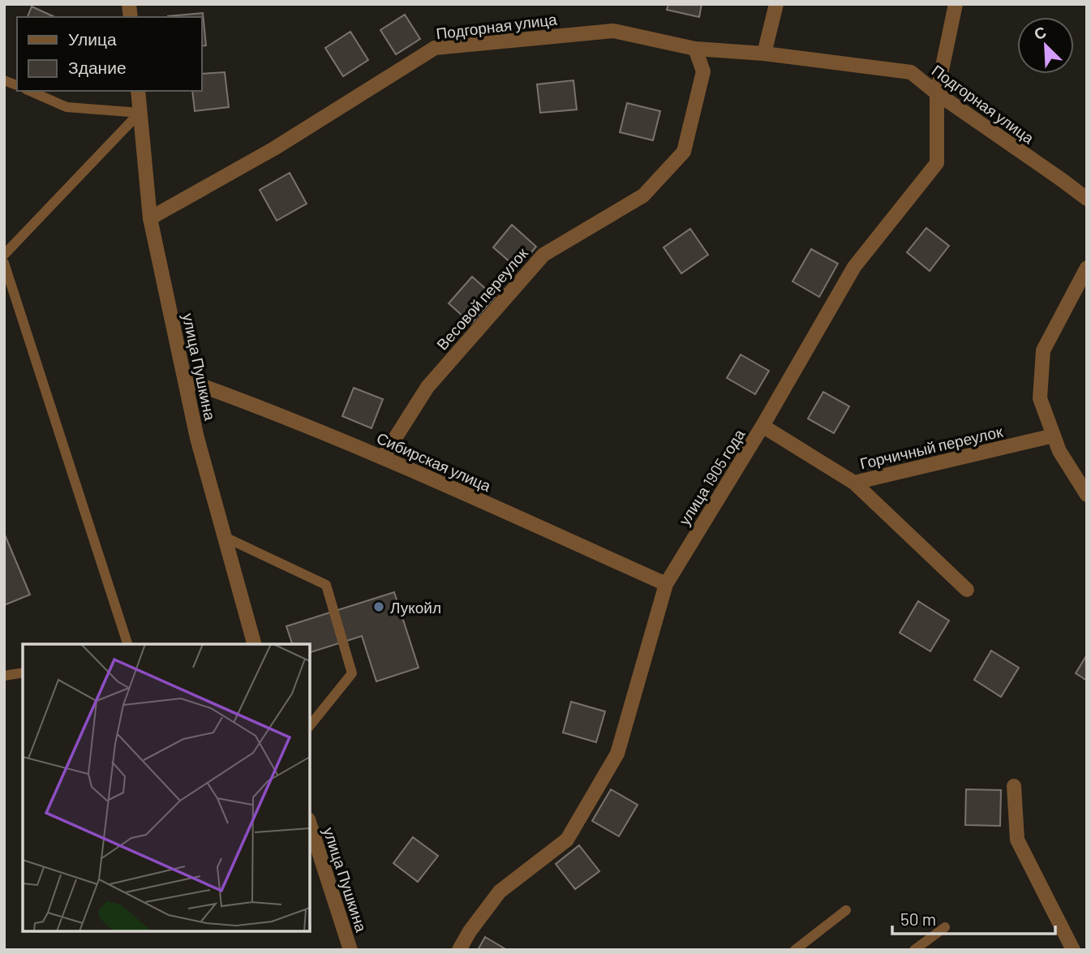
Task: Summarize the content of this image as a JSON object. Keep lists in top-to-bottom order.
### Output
{
  "streets": {
    "street": [
      "Подгорная улица",
      "Весовой переулок",
      "улица Пушкина",
      "Горчичный переулок",
      "Сибирская улица",
      "улица 1905 года"
    ]
  },
  "crossings": [
    ["Подгорная улица", "Весовой переулок"],
    ["Подгорная улица", "улица Пушкина"],
    ["Подгорная улица", "улица 1905 года"],
    ["Весовой переулок", "Сибирская улица"],
    ["улица Пушкина", "Сибирская улица"],
    ["Горчичный переулок", "улица 1905 года"],
    ["Сибирская улица", "улица 1905 года"]
  ],
  "places": ["Лукойл"],
  "legend": ["Улица", "Здание"],
  "scale_bar": "50 m",
  "north": "top left"
}
